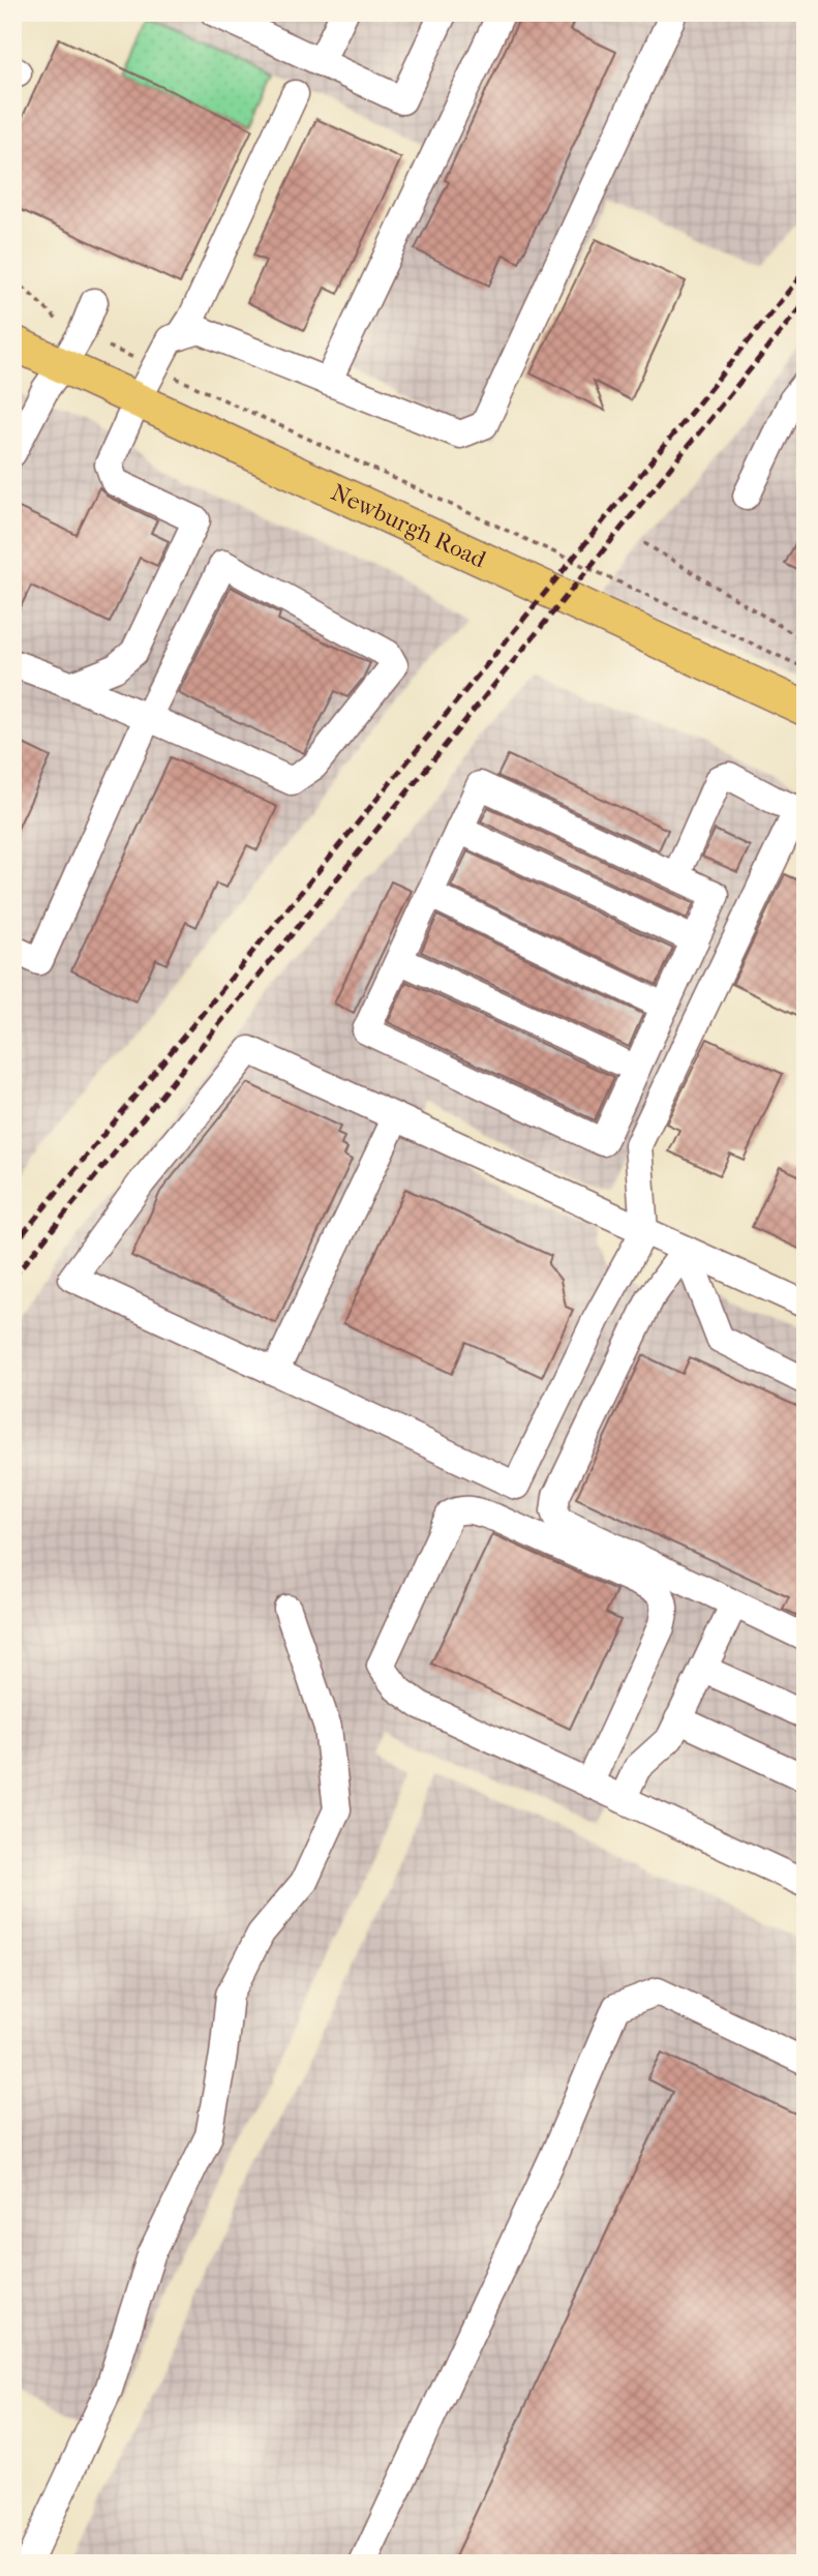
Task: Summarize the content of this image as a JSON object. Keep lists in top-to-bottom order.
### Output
{
  "streets": {
    "main road": ["Newburgh Road"]
  }
}
